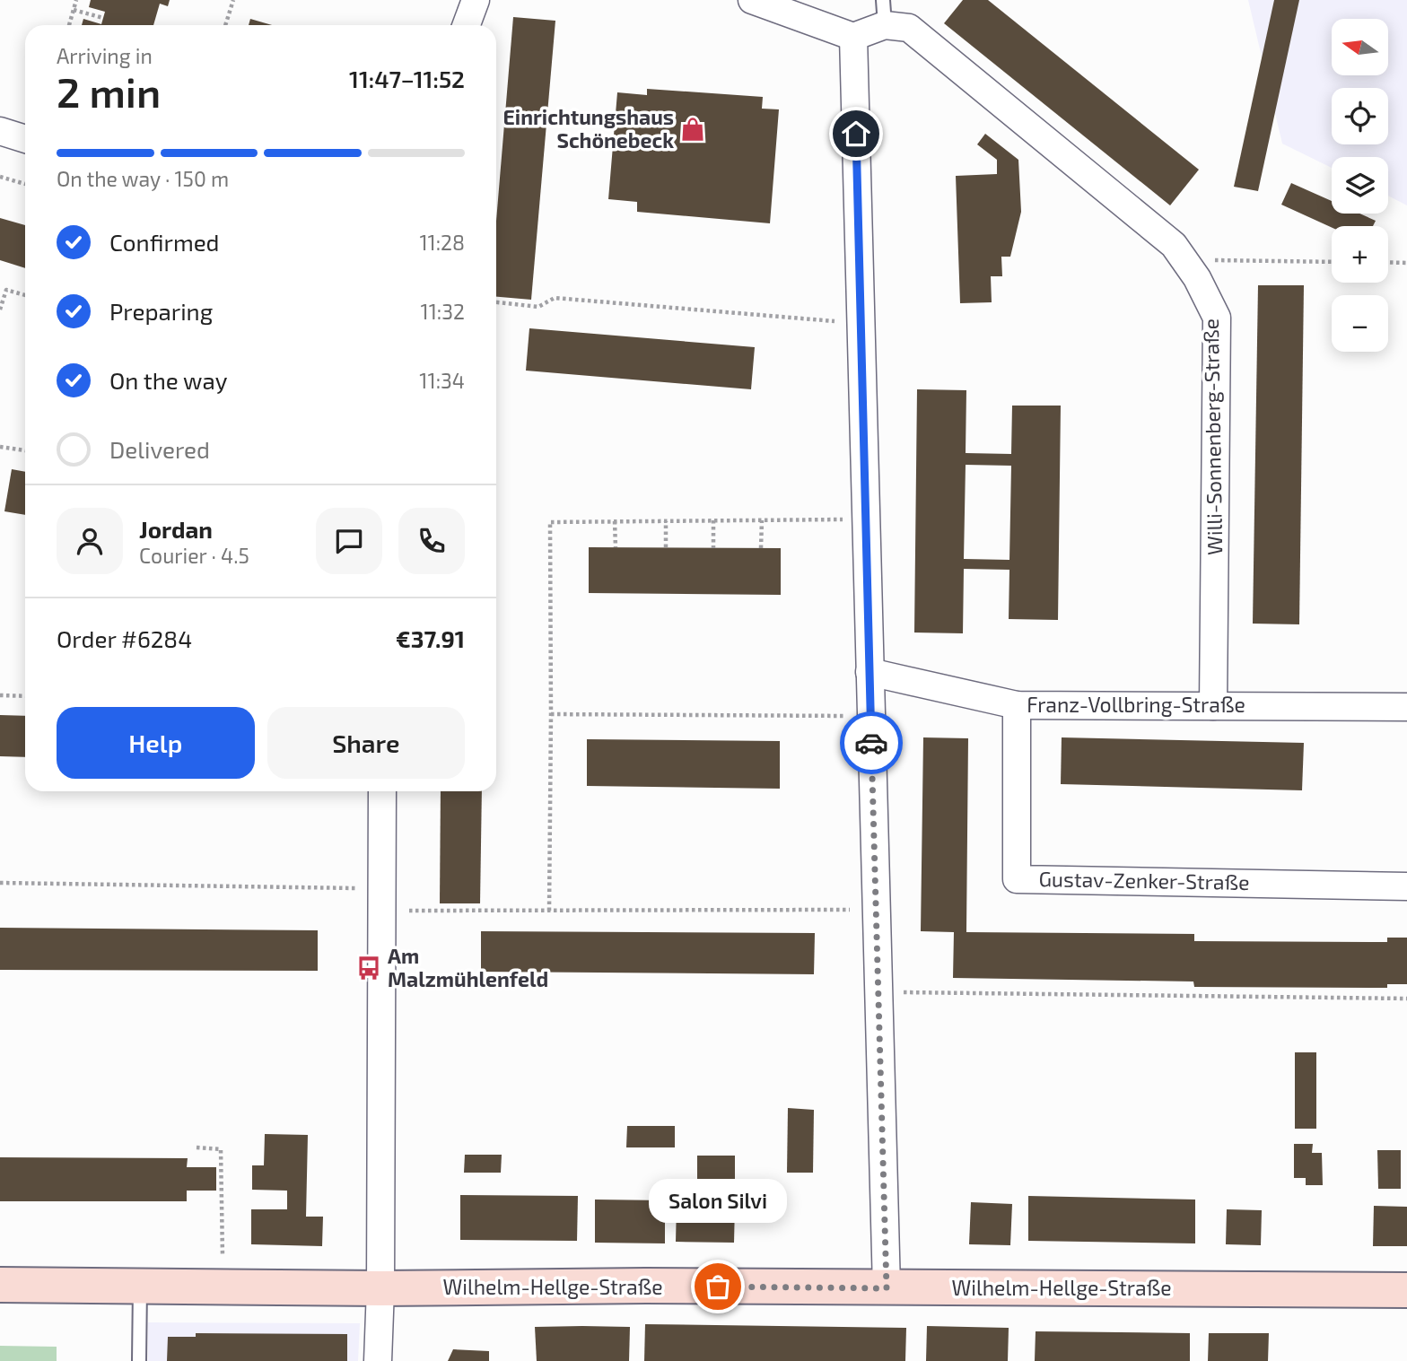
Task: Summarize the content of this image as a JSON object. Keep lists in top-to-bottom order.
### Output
{
  "streets": {
    "main road": ["Wilhelm-Hellge-Straße"],
    "street": ["Willi-Sonnenberg-Straße", "Franz-Vollbring-Straße", "Gustav-Zenker-Straße"]
  },
  "crossings": [
    ["Willi-Sonnenberg-Straße", "Franz-Vollbring-Straße"],
    ["Franz-Vollbring-Straße", "Gustav-Zenker-Straße"]
  ],
  "places": {
    "shop": ["Einrichtungshaus Schönebeck"],
    "bus stop": ["Am Malzmühlenfeld"],
    "other": ["Salon Silvi"]
  },
  "north": "left",
  "page": {
    "map_buttons": ["+", "−"],
    "heading": ["2 min", "Arriving in", "11:47–11:52"],
    "panel": [
      "Jordan",
      "Courier · 4.5",
      "Order #6284",
      "€37.91"
    ],
    "bar": "On the way · 150 m",
    "list": [
      ["Confirmed", "11:28"],
      ["Preparing", "11:32"],
      ["On the way", "11:34"],
      "Delivered"
    ],
    "buttons": ["Help", "Share"],
    "bubble": "Salon Silvi"
  }
}
